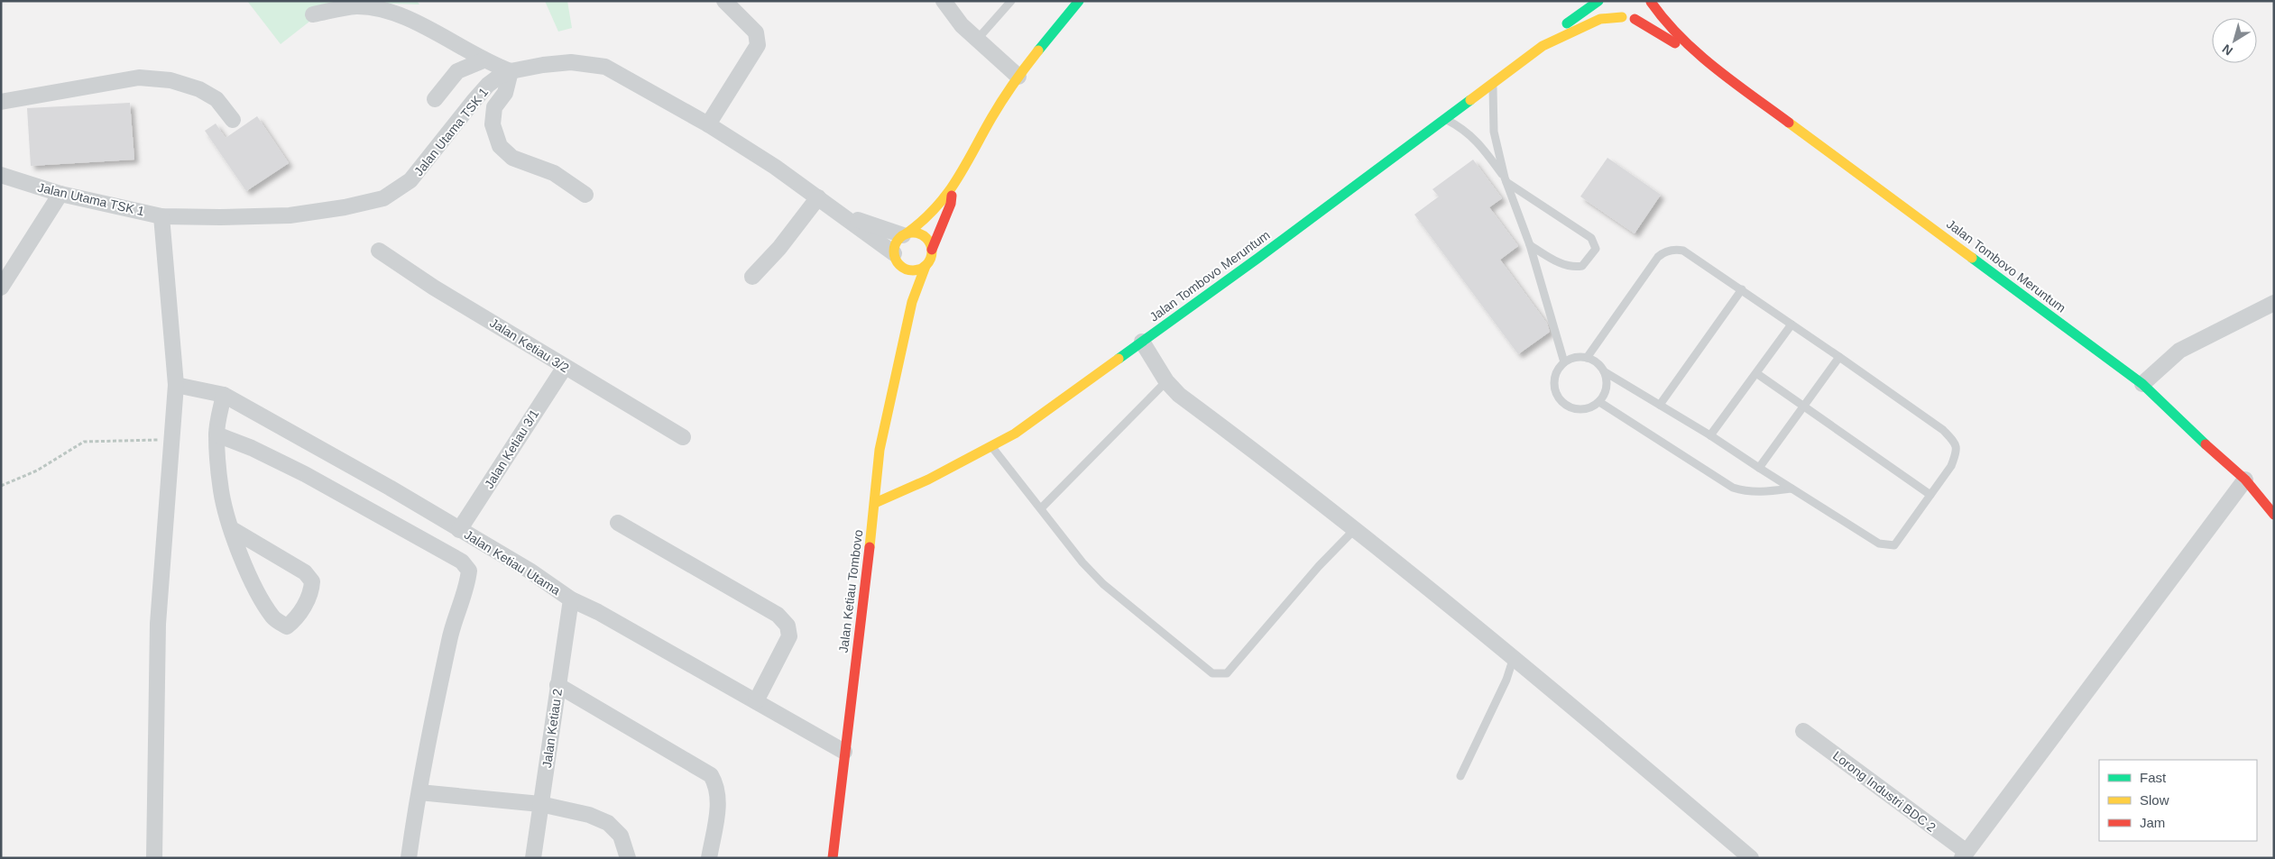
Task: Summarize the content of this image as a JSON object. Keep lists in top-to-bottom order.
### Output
{
  "streets": {
    "street": [
      "Jalan Utama TSK 1",
      "Jalan Tombovo Meruntum",
      "Jalan Ketiau 3/2",
      "Jalan Ketiau 3/1",
      "Jalan Ketiau Utama",
      "Jalan Ketiau Tombovo",
      "Jalan Ketiau 2",
      "Lorong Industri BDC 2"
    ]
  },
  "crossings": [
    ["Jalan Tombovo Meruntum", "Jalan Ketiau Tombovo"],
    ["Jalan Ketiau 3/2", "Jalan Ketiau 3/1"],
    ["Jalan Ketiau 3/1", "Jalan Ketiau Utama"],
    ["Jalan Ketiau Utama", "Jalan Ketiau Tombovo"],
    ["Jalan Ketiau Utama", "Jalan Ketiau 2"]
  ],
  "legend": ["Fast", "Slow", "Jam"],
  "north": "bottom left"
}
